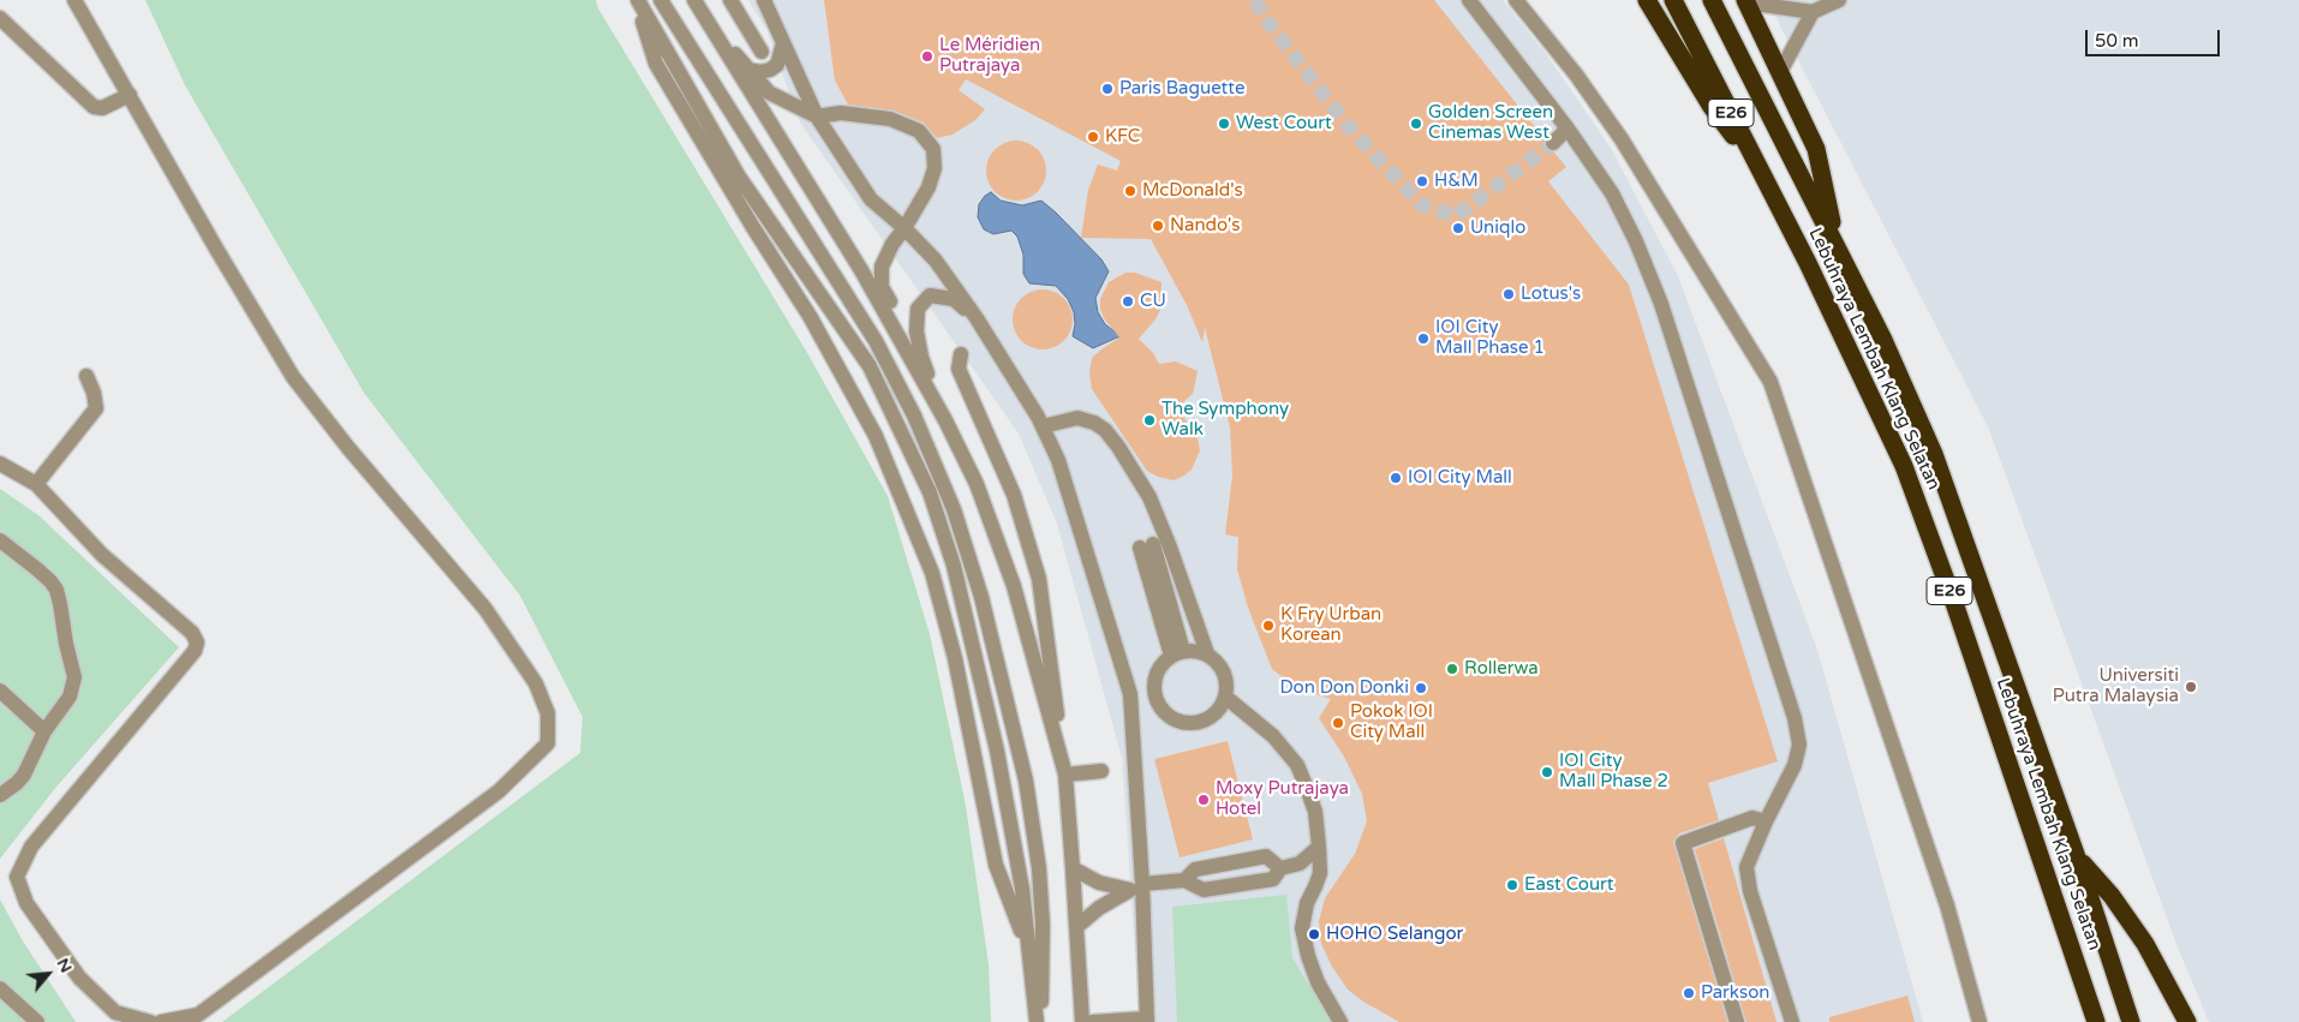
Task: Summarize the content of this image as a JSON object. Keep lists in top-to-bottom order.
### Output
{
  "streets": {
    "highway": ["E26", "Lebuhraya Lembah Klang Selatan"]
  },
  "places": [
    "Le Méridien Putrajaya",
    "Paris Baguette",
    "West Court",
    "Golden Screen Cinemas West",
    "KFC",
    "H&M",
    "McDonald's",
    "Nando's",
    "Uniqlo",
    "Lotus's",
    "CU",
    "IOI City Mall Phase 1",
    "The Symphony Walk",
    "IOI City Mall",
    "K Fry Urban Korean",
    "Rollerwa",
    "Universiti Putra Malaysia",
    "Don Don Donki",
    "Pokok IOI City Mall",
    "IOI City Mall Phase 2",
    "Moxy Putrajaya Hotel",
    "East Court",
    "HOHO Selangor",
    "Parkson"
  ],
  "scale_bar": "50 m",
  "north": "top right"
}
